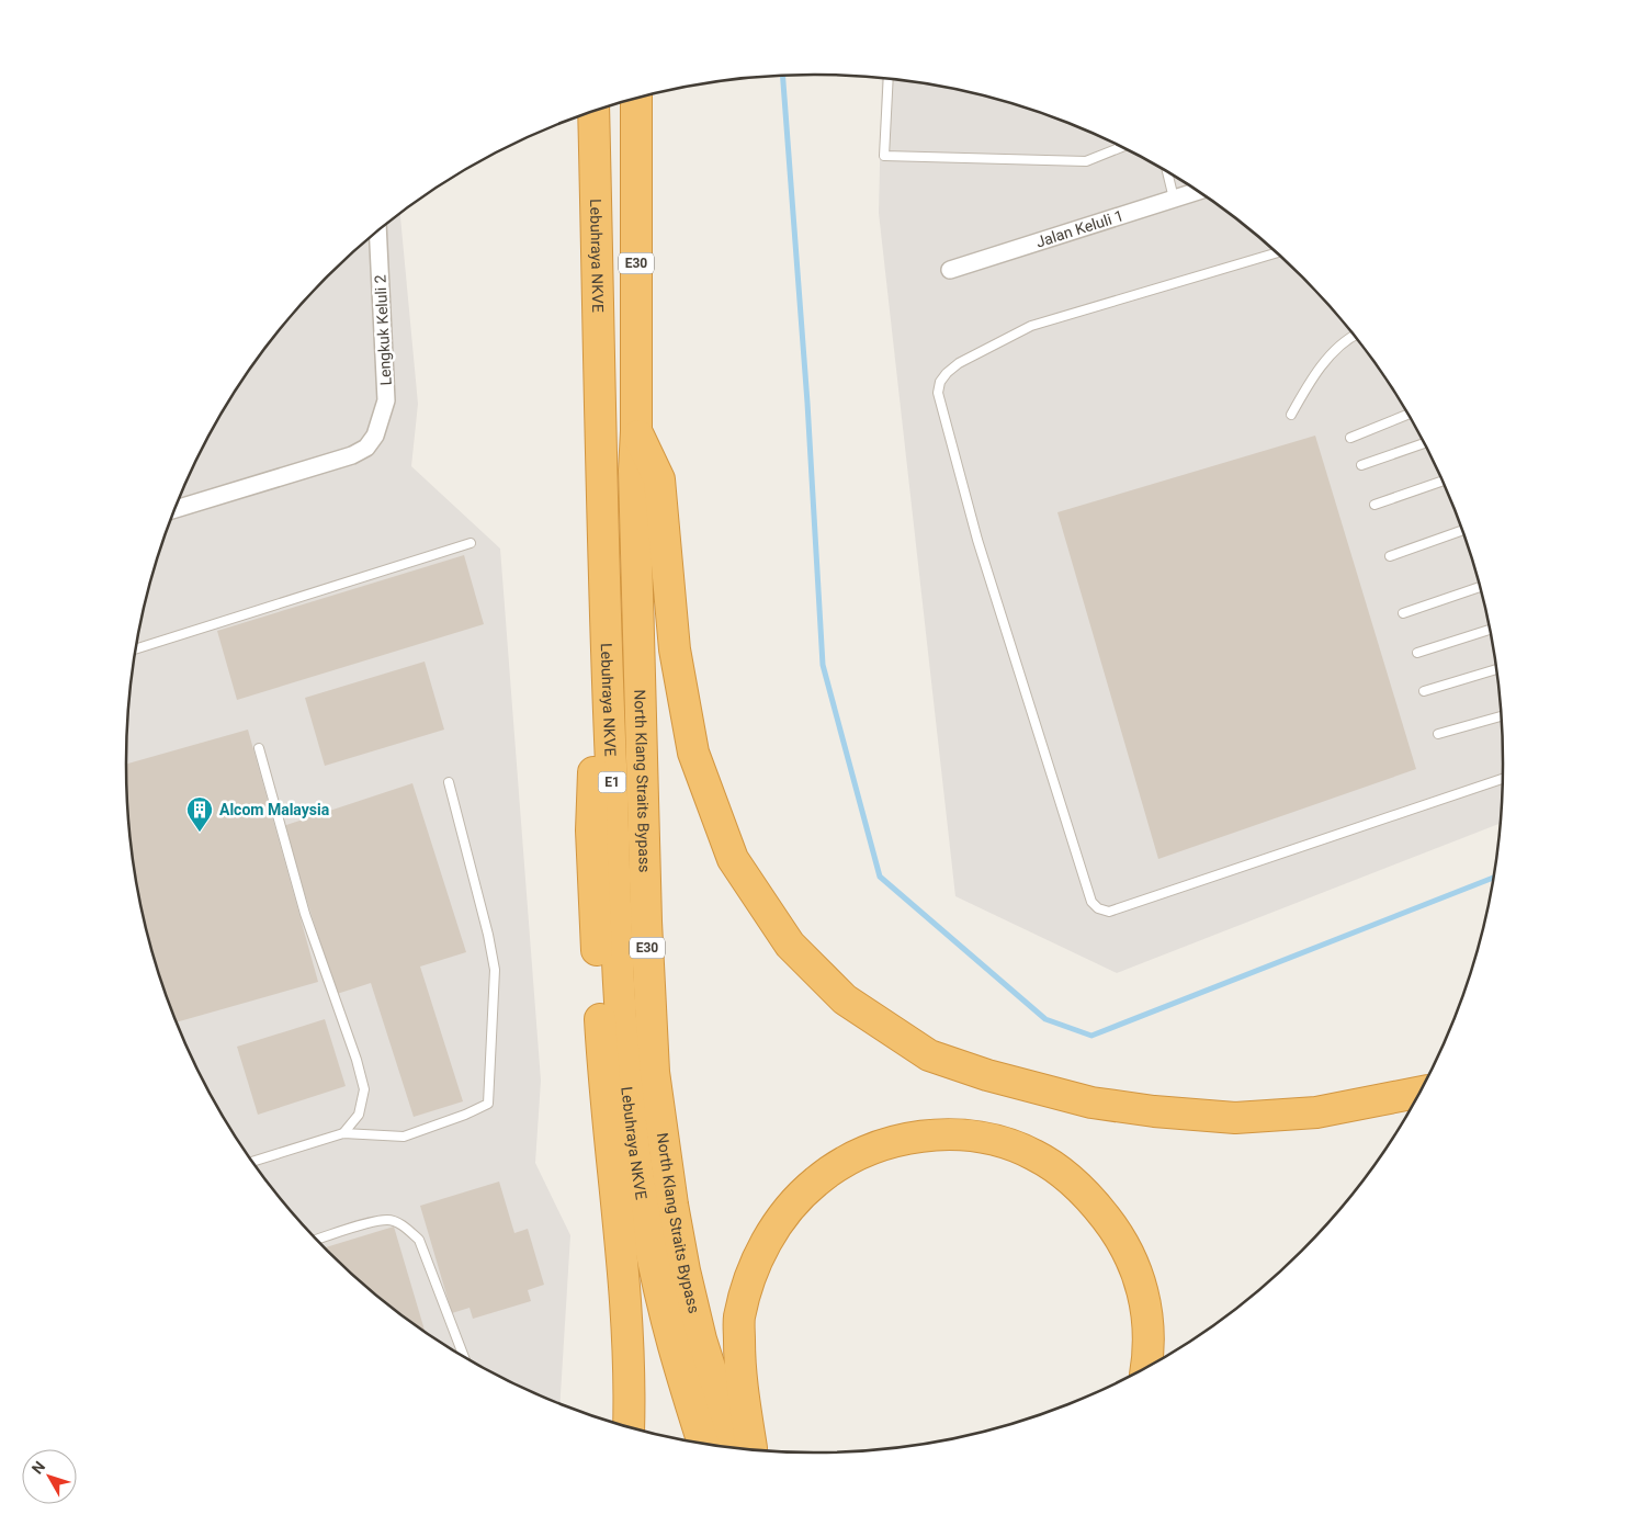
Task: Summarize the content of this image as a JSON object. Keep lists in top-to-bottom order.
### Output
{
  "streets": {
    "highway": [
      "Lebuhraya NKVE",
      "E30",
      "North Klang Straits Bypass",
      "E1"
    ],
    "street": ["Jalan Keluli 1", "Lengkuk Keluli 2"]
  },
  "places": {
    "building": ["Alcom Malaysia"]
  },
  "north": "top left"
}
